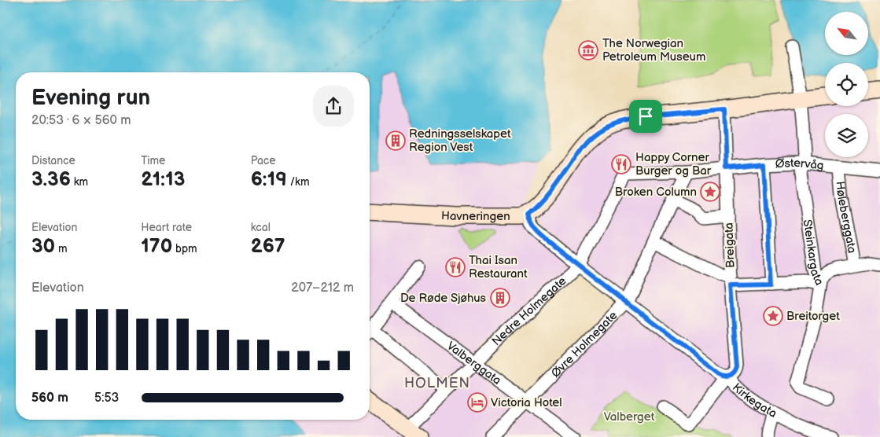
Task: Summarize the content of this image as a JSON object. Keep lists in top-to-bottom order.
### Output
{
  "streets": {
    "street": [
      "Østervåg",
      "Havneringen",
      "Høleberggata",
      "Breigata",
      "Steinkargata",
      "Nedre Holmegate",
      "Øvre Holmegate",
      "Valberggata",
      "Kirkegata"
    ]
  },
  "crossings": [
    ["Østervåg", "Høleberggata"],
    ["Østervåg", "Breigata"],
    ["Østervåg", "Steinkargata"],
    ["Østervåg", "Nedre Holmegate"],
    ["Østervåg", "Øvre Holmegate"],
    ["Havneringen", "Kirkegata"],
    ["Breigata", "Kirkegata"],
    ["Nedre Holmegate", "Valberggata"],
    ["Nedre Holmegate", "Kirkegata"],
    ["Øvre Holmegate", "Valberggata"],
    ["Øvre Holmegate", "Kirkegata"]
  ],
  "districts": ["HOLMEN"],
  "parks": ["Valberget"],
  "places": {
    "museum": ["The Norwegian Petroleum Museum"],
    "building": ["Redningsselskapet Region Vest", "De Røde Sjøhus"],
    "restaurant": ["Happy Corner Burger og Bar", "Thai Isan Restaurant"],
    "place": ["Broken Column", "Breitorget"],
    "hotel": ["Victoria Hotel"]
  },
  "north": "top left",
  "page": {
    "heading": ["Evening run", "20:53 · 6 × 560 m"],
    "stats": [
      ["Distance", "3.36 km"],
      ["Time", "21:13"],
      ["Pace", "6:19 /km"],
      ["Elevation", "30 m"],
      ["Heart rate", "170 bpm"],
      ["kcal", "267"]
    ],
    "chart": ["Elevation", "207–212 m"],
    "list": [
      {
        "name": "560 m",
        "note": "5:53"
      }
    ]
  }
}
